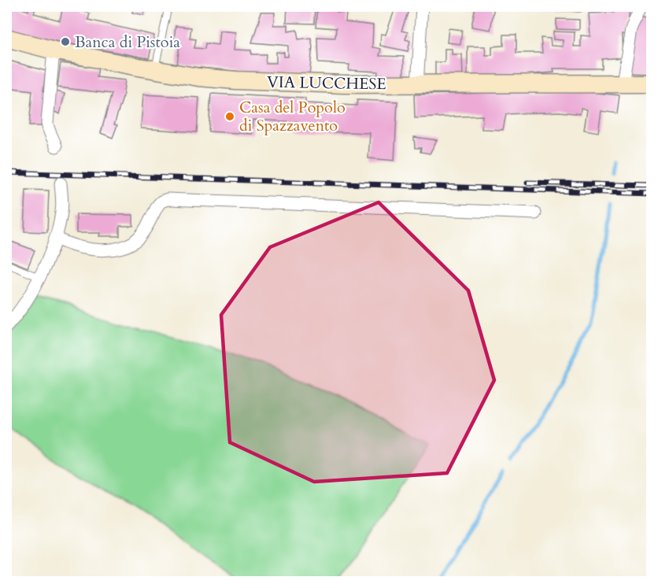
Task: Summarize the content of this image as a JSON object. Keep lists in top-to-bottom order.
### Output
{
  "streets": {
    "street": ["VIA LUCCHESE"]
  },
  "places": ["Banca di Pistoia", "Casa del Popolo di Spazzavento"]
}
